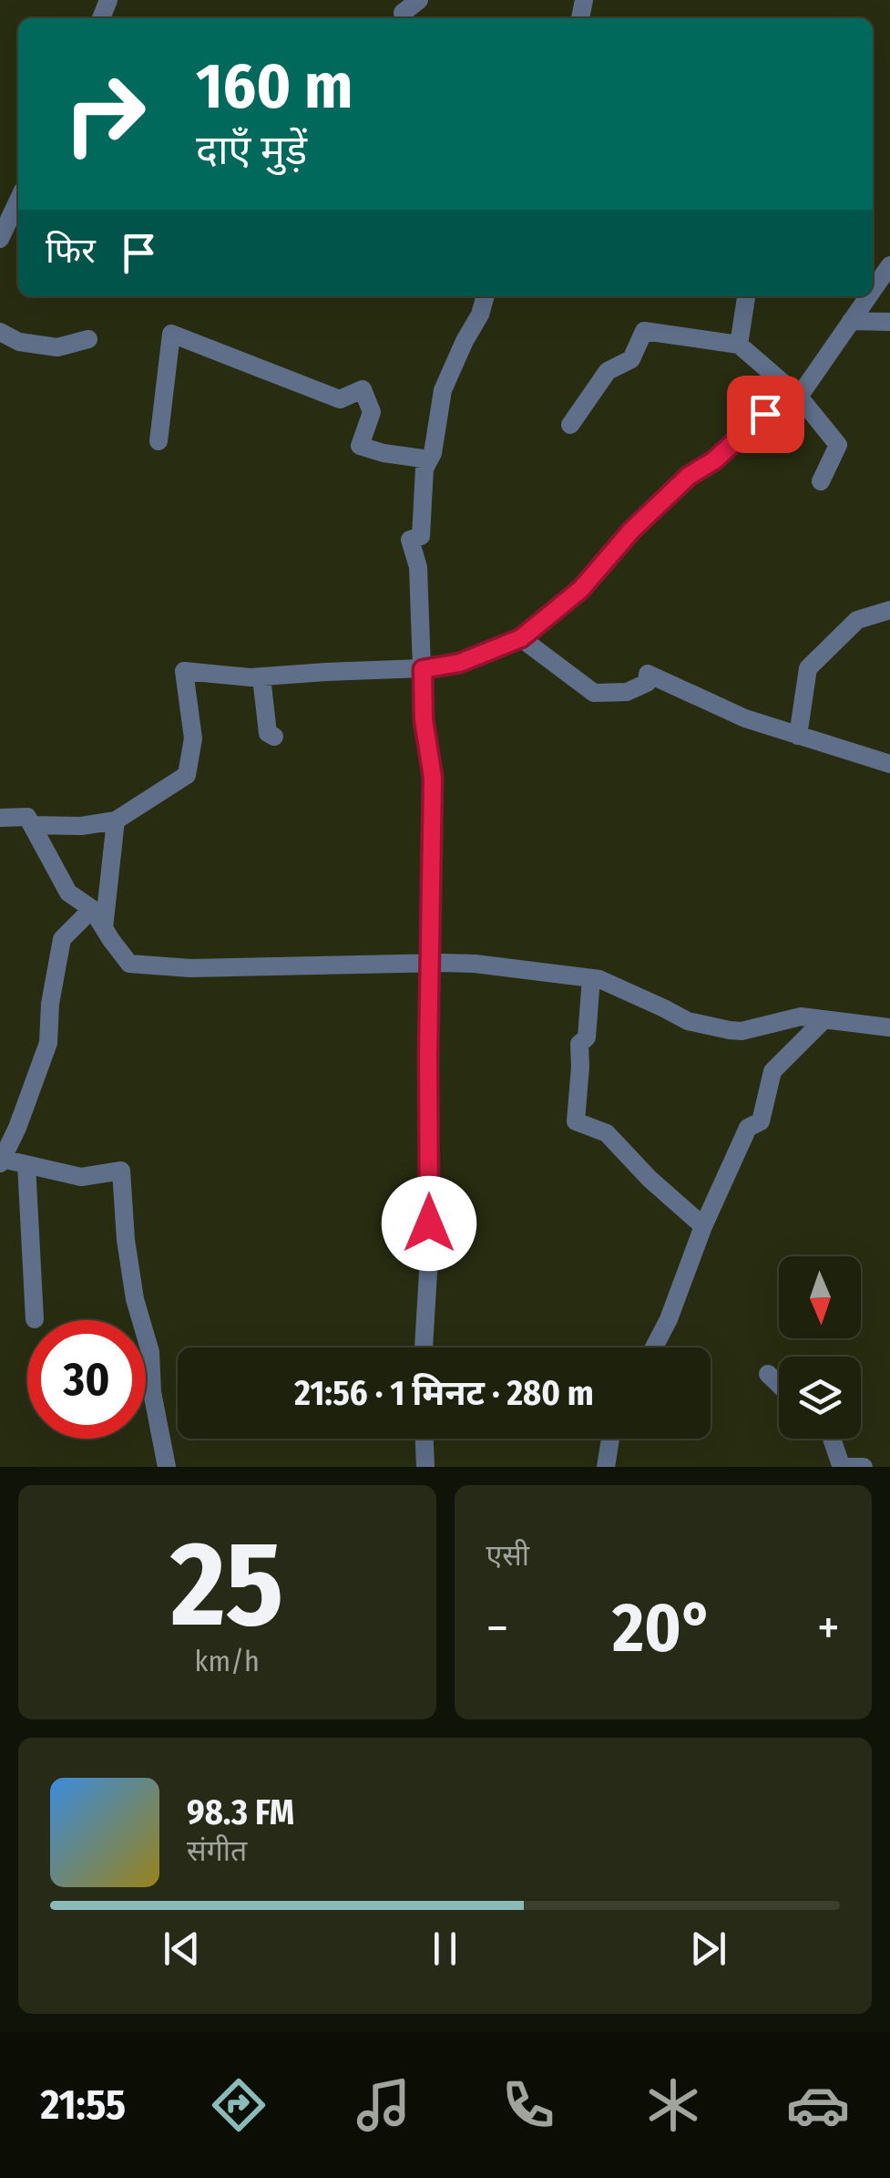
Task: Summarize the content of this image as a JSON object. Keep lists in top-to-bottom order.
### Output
{
  "north": "bottom",
  "page": {
    "turn": ["160 m", "दाएँ मुड़ें"],
    "then": "फिर",
    "limit": "30",
    "trip": "21:56 · 1 मिनट · 280 m",
    "tile": [
      ["25", "km/h"],
      "एसी"
    ],
    "heat": ["−", "20°", "+"],
    "song": ["98.3 FM", "संगीत"],
    "tabs": "21:55"
  }
}
